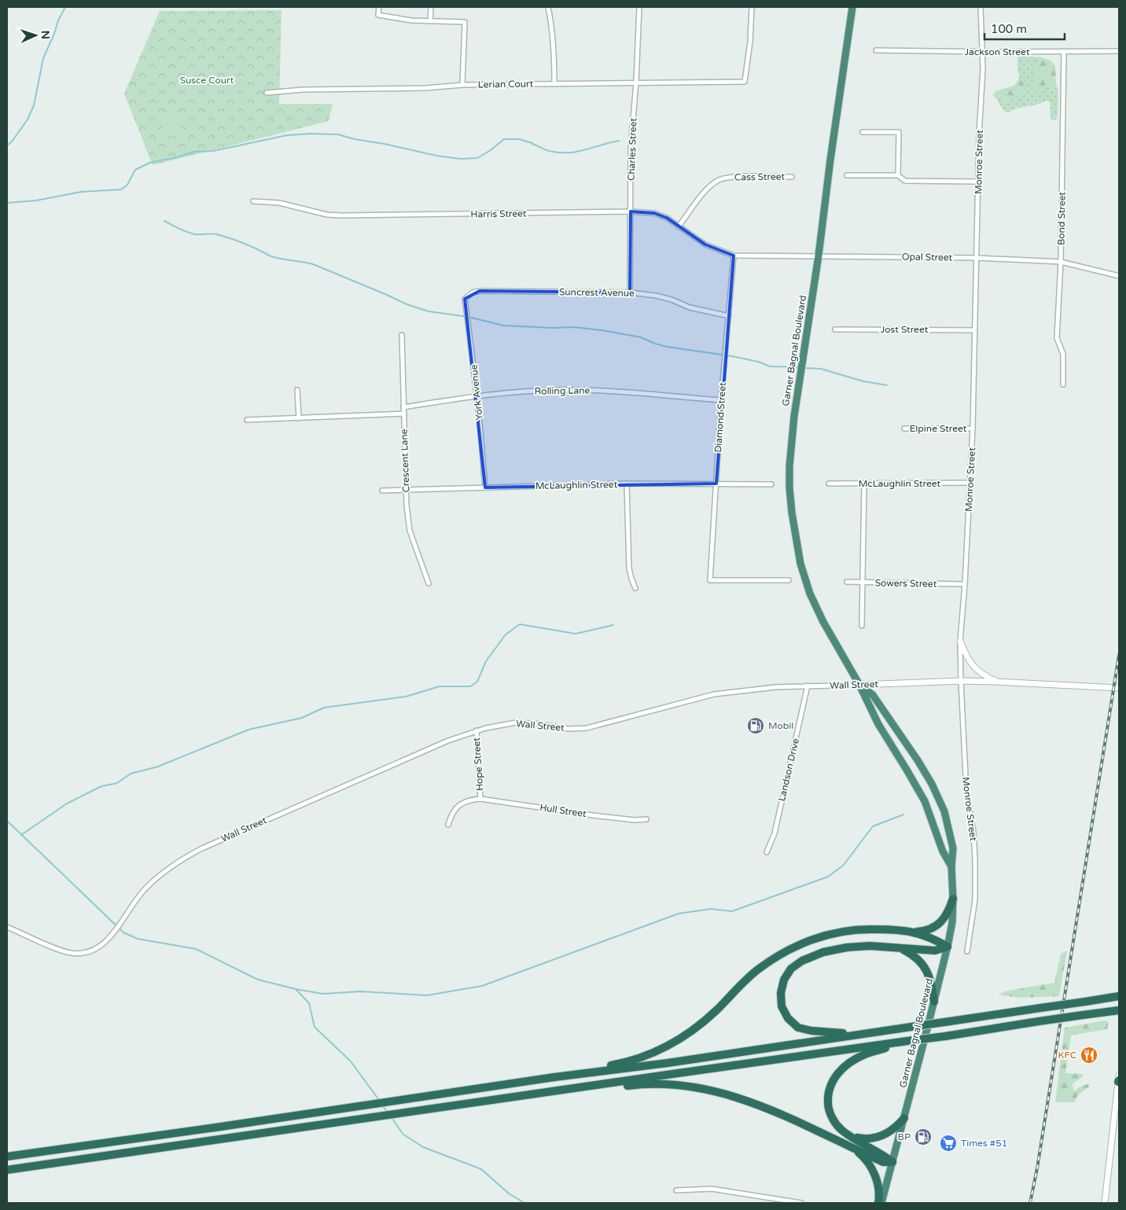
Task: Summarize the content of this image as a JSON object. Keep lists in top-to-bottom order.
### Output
{
  "streets": {
    "highway": ["Garner Bagnal Boulevard"],
    "street": [
      "Jackson Street",
      "Lerian Court",
      "Charles Street",
      "Monroe Street",
      "Cass Street",
      "Harris Street",
      "Bond Street",
      "Opal Street",
      "Suncrest Avenue",
      "Jost Street",
      "Rolling Lane",
      "York Avenue",
      "Diamond Street",
      "Elpine Street",
      "Crescent Lane",
      "McLaughlin Street",
      "Sowers Street",
      "Wall Street",
      "Hope Street",
      "Landson Drive",
      "Hull Street"
    ]
  },
  "crossings": [
    ["Jackson Street", "Monroe Street"],
    ["Jackson Street", "Bond Street"],
    ["Lerian Court", "Charles Street"],
    ["Charles Street", "Harris Street"],
    ["Charles Street", "Suncrest Avenue"],
    ["Monroe Street", "Opal Street"],
    ["Monroe Street", "Jost Street"],
    ["Monroe Street", "Elpine Street"],
    ["Monroe Street", "McLaughlin Street"],
    ["Monroe Street", "Sowers Street"],
    ["Monroe Street", "Wall Street"],
    ["Cass Street", "Harris Street"],
    ["Harris Street", "Opal Street"],
    ["Harris Street", "Diamond Street"],
    ["Bond Street", "Opal Street"],
    ["Opal Street", "Garner Bagnal Boulevard"],
    ["Opal Street", "Diamond Street"],
    ["Suncrest Avenue", "York Avenue"],
    ["Suncrest Avenue", "Diamond Street"],
    ["Garner Bagnal Boulevard", "Wall Street"],
    ["Rolling Lane", "York Avenue"],
    ["Rolling Lane", "Diamond Street"],
    ["Rolling Lane", "Crescent Lane"],
    ["York Avenue", "McLaughlin Street"],
    ["Diamond Street", "McLaughlin Street"],
    ["Crescent Lane", "McLaughlin Street"],
    ["Wall Street", "Hope Street"],
    ["Wall Street", "Landson Drive"],
    ["Hope Street", "Hull Street"]
  ],
  "parks": ["Susce Court"],
  "places": {
    "fuel station": ["Mobil", "BP"],
    "restaurant": ["KFC"],
    "supermarket": ["Times #51"]
  },
  "scale_bar": "100 m",
  "north": "right"
}
